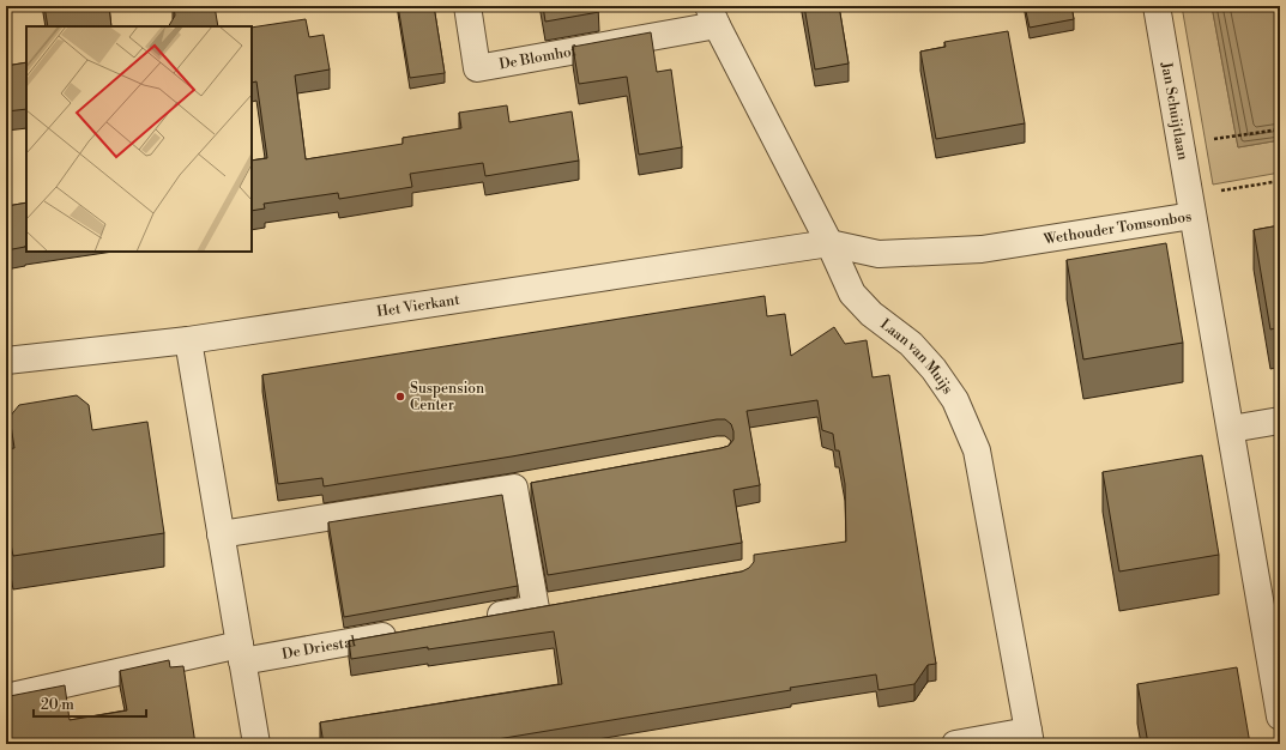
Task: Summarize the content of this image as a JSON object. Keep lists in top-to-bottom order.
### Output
{
  "streets": {
    "street": [
      "De Blomhof",
      "Jan Schuijtlaan",
      "Wethouder Tomsonbos",
      "Het Vierkant",
      "Laan van Muijs",
      "De Driestal"
    ]
  },
  "crossings": [
    ["De Blomhof", "Laan van Muijs"],
    ["Jan Schuijtlaan", "Wethouder Tomsonbos"],
    ["Wethouder Tomsonbos", "Het Vierkant"],
    ["Wethouder Tomsonbos", "Laan van Muijs"],
    ["Het Vierkant", "Laan van Muijs"]
  ],
  "places": ["Suspension Center"],
  "scale_bar": "20 m"
}
